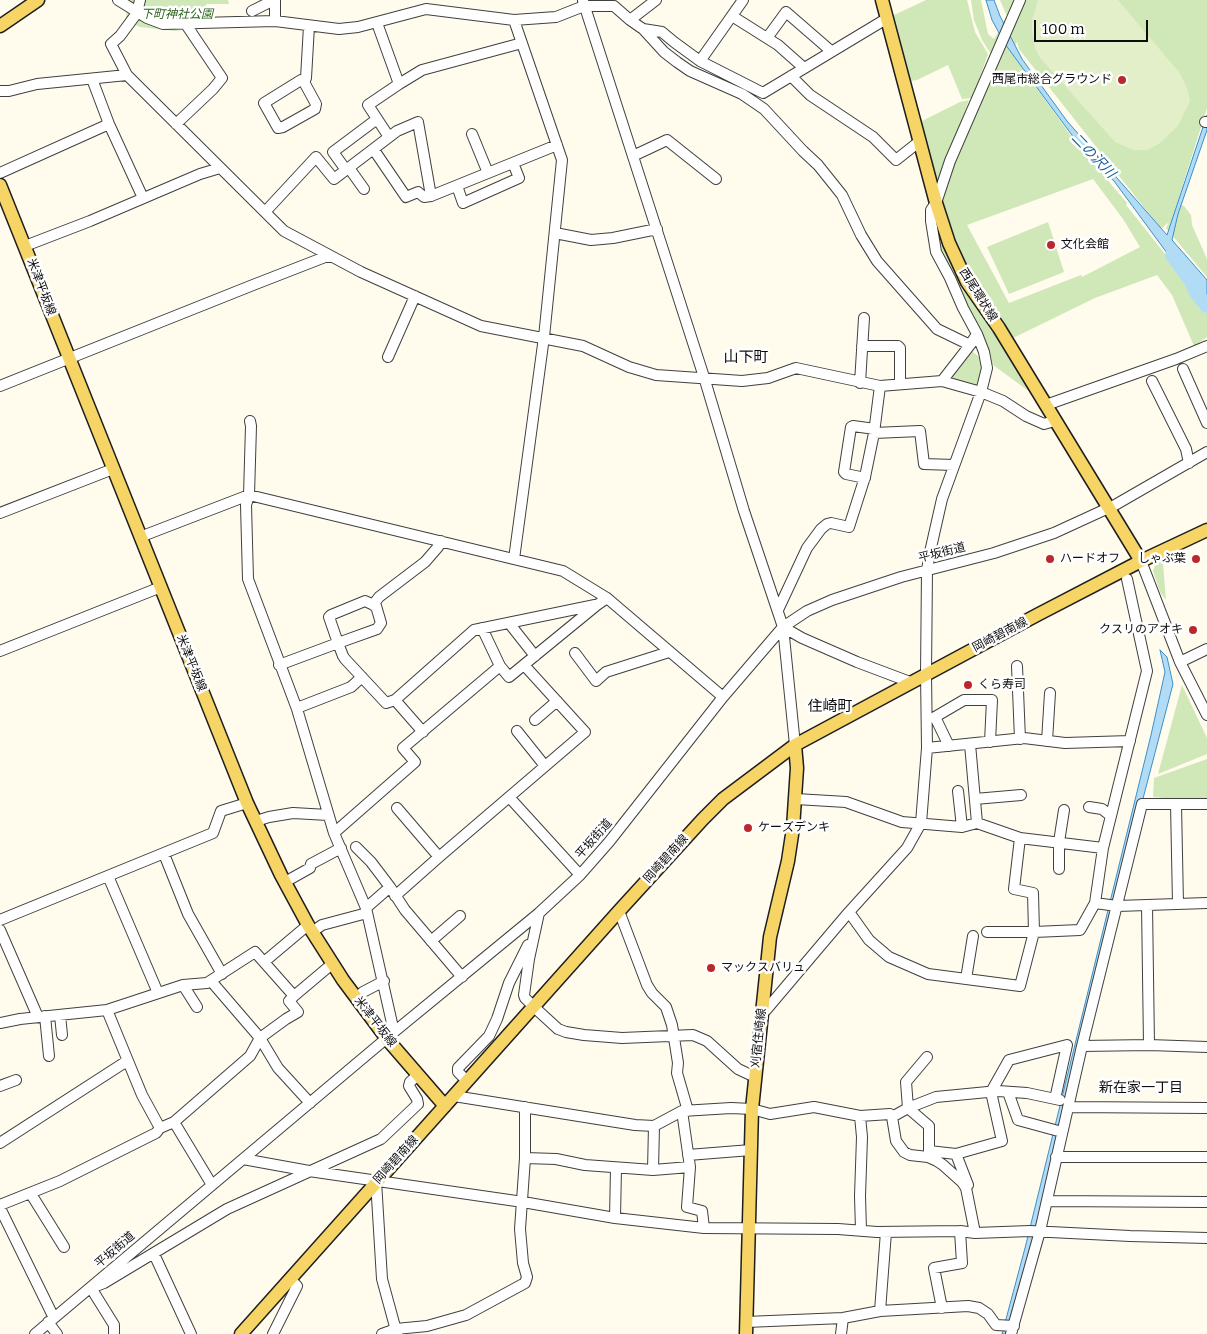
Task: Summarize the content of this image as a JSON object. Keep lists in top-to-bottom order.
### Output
{
  "streets": {
    "main road": [
      "米津平坂線",
      "西尾環状線",
      "岡崎碧南線",
      "刈宿住崎線"
    ],
    "street": ["平坂街道"]
  },
  "crossings": [
    ["米津平坂線", "平坂街道"],
    ["米津平坂線", "岡崎碧南線"],
    ["西尾環状線", "平坂街道"],
    ["西尾環状線", "岡崎碧南線"],
    ["岡崎碧南線", "刈宿住崎線"]
  ],
  "districts": ["山下町", "住崎町", "新在家一丁目"],
  "water": ["二の沢川"],
  "parks": ["下町神社公園"],
  "places": [
    "西尾市総合グラウンド",
    "文化会館",
    "ハードオフ",
    "しゃぶ葉",
    "クスリのアオキ",
    "くら寿司",
    "ケーズデンキ",
    "マックスバリュ"
  ],
  "scale_bar": "100 m"
}
